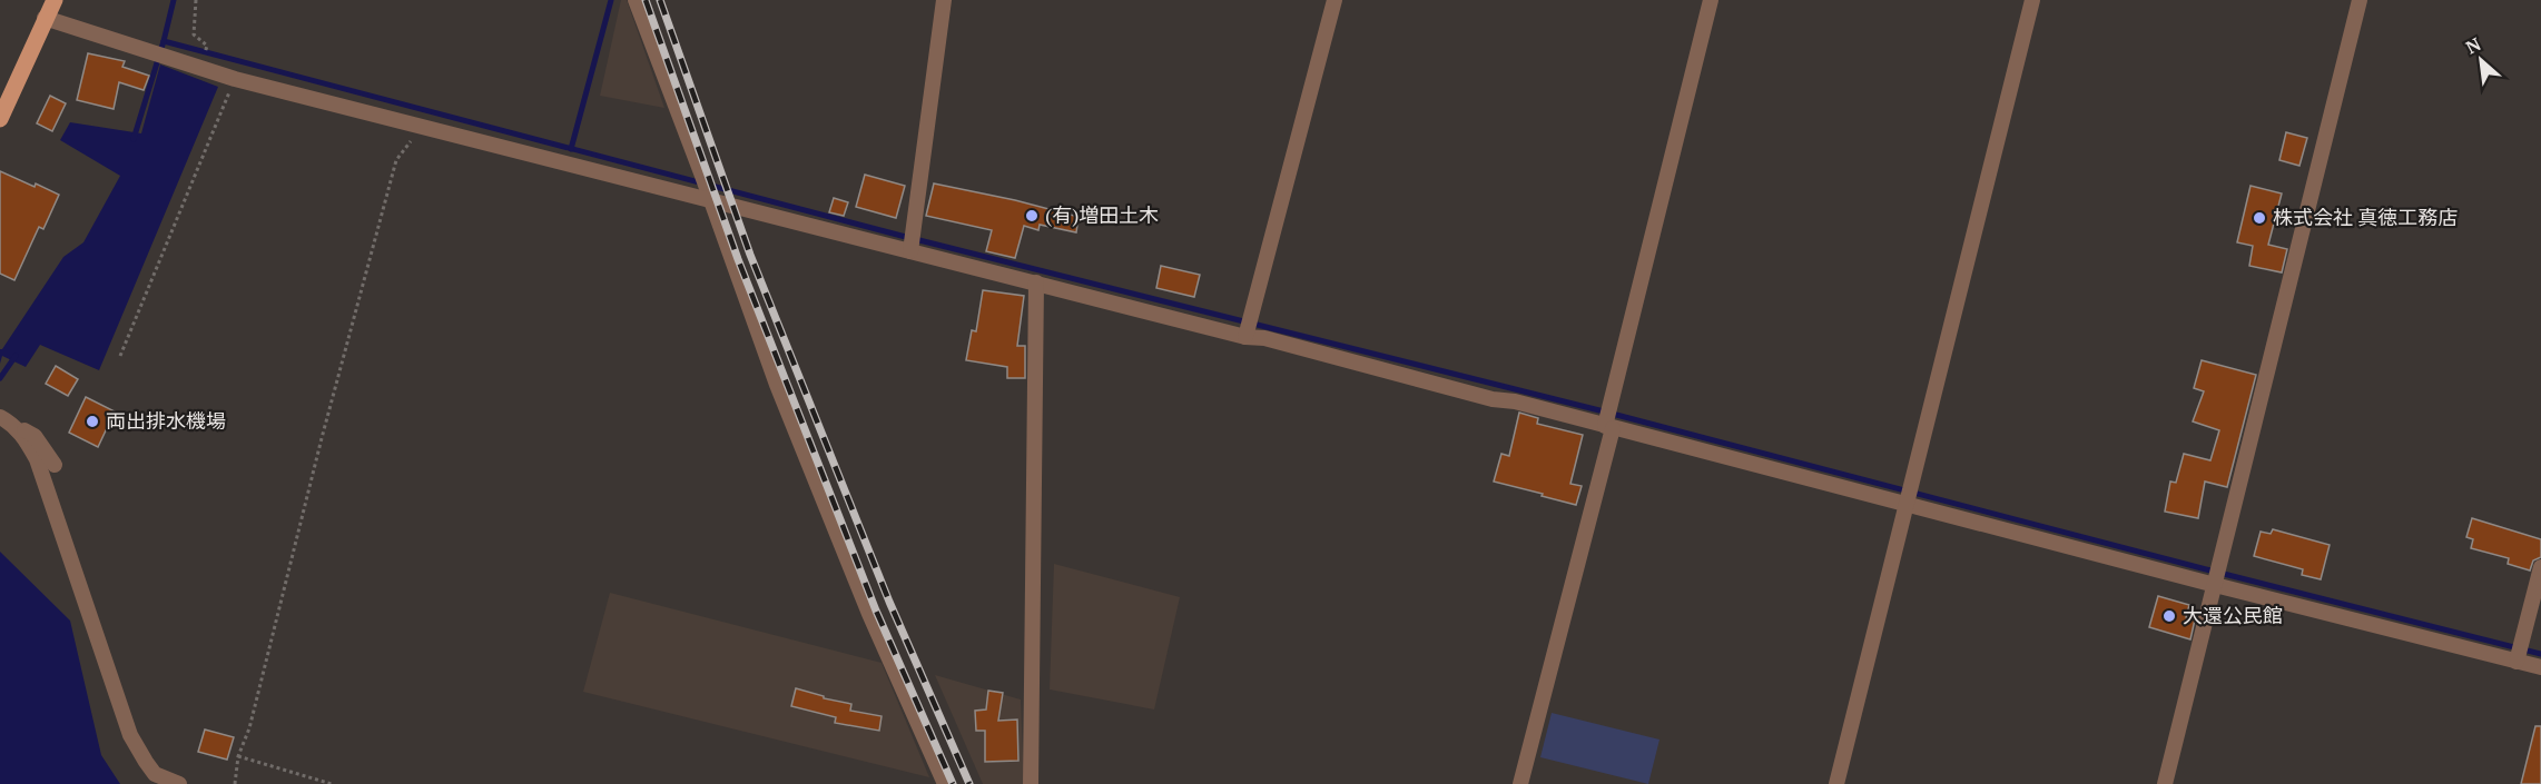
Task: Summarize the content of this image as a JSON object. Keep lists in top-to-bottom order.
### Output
{
  "places": [
    "(有)増田土木",
    "株式会社 真徳工務店",
    "両出排水機場",
    "大還公民館"
  ],
  "north": "top left"
}
